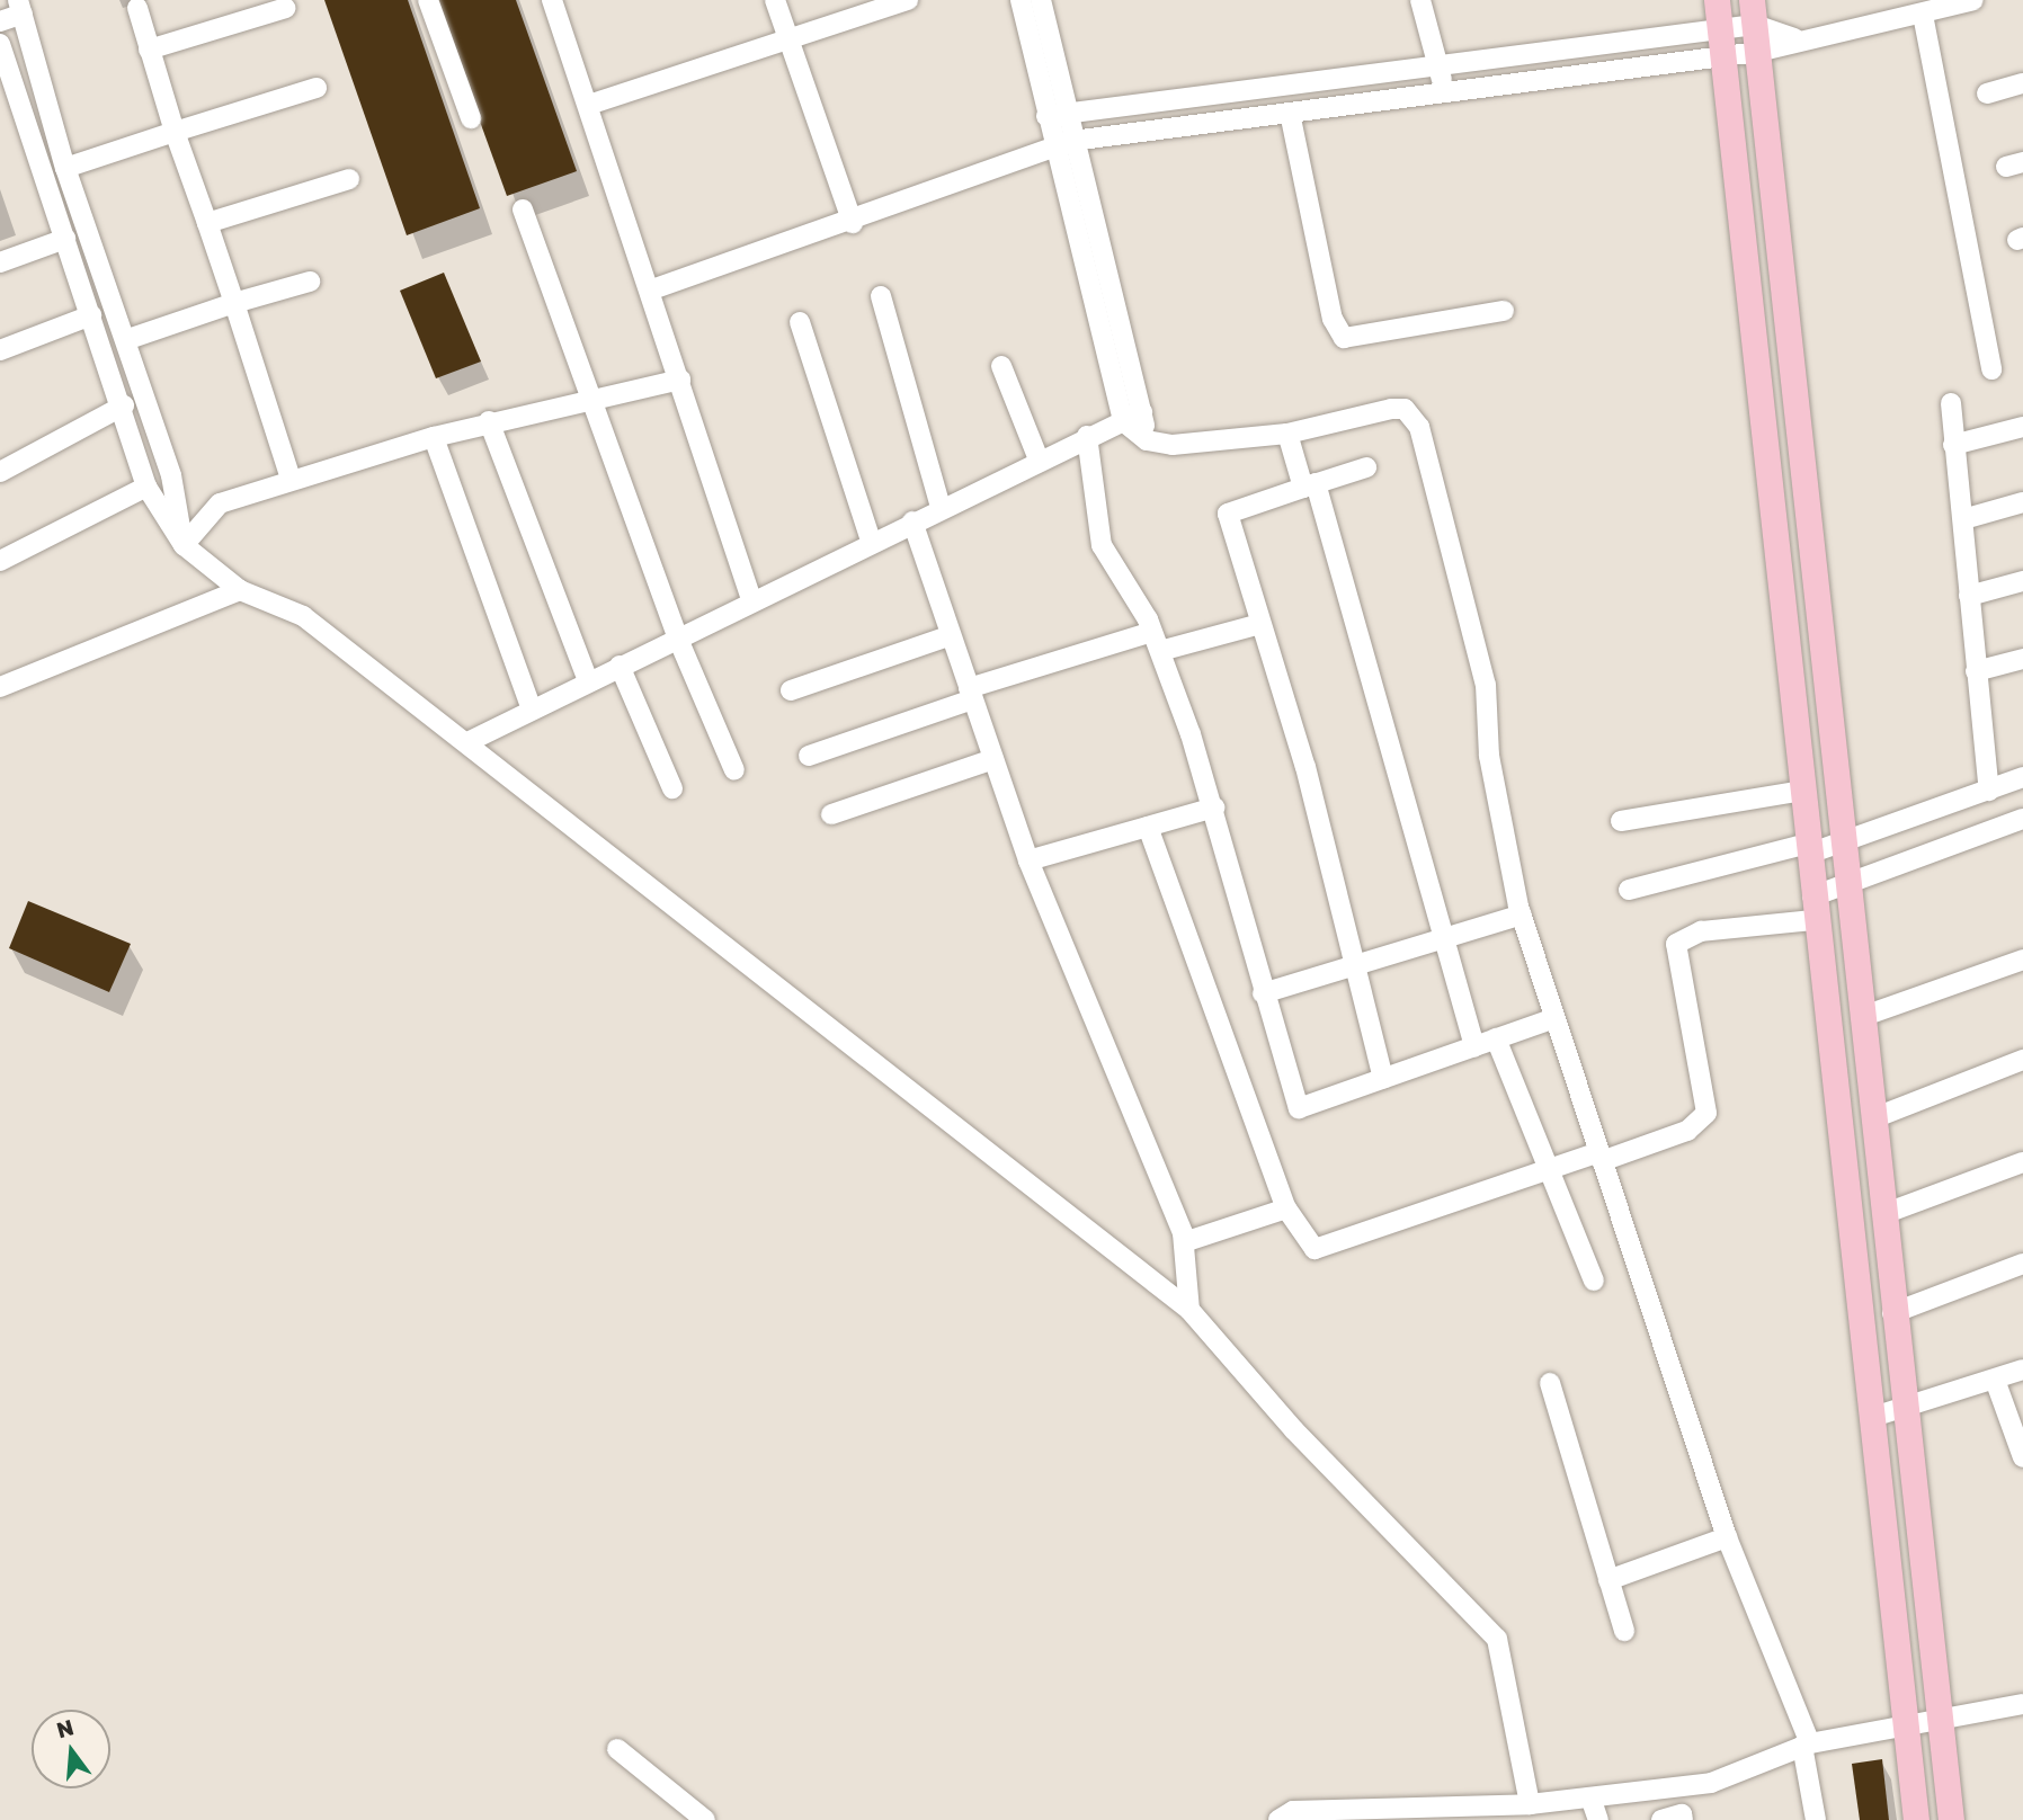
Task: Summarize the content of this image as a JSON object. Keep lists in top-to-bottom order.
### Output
{
  "north": "top"
}
